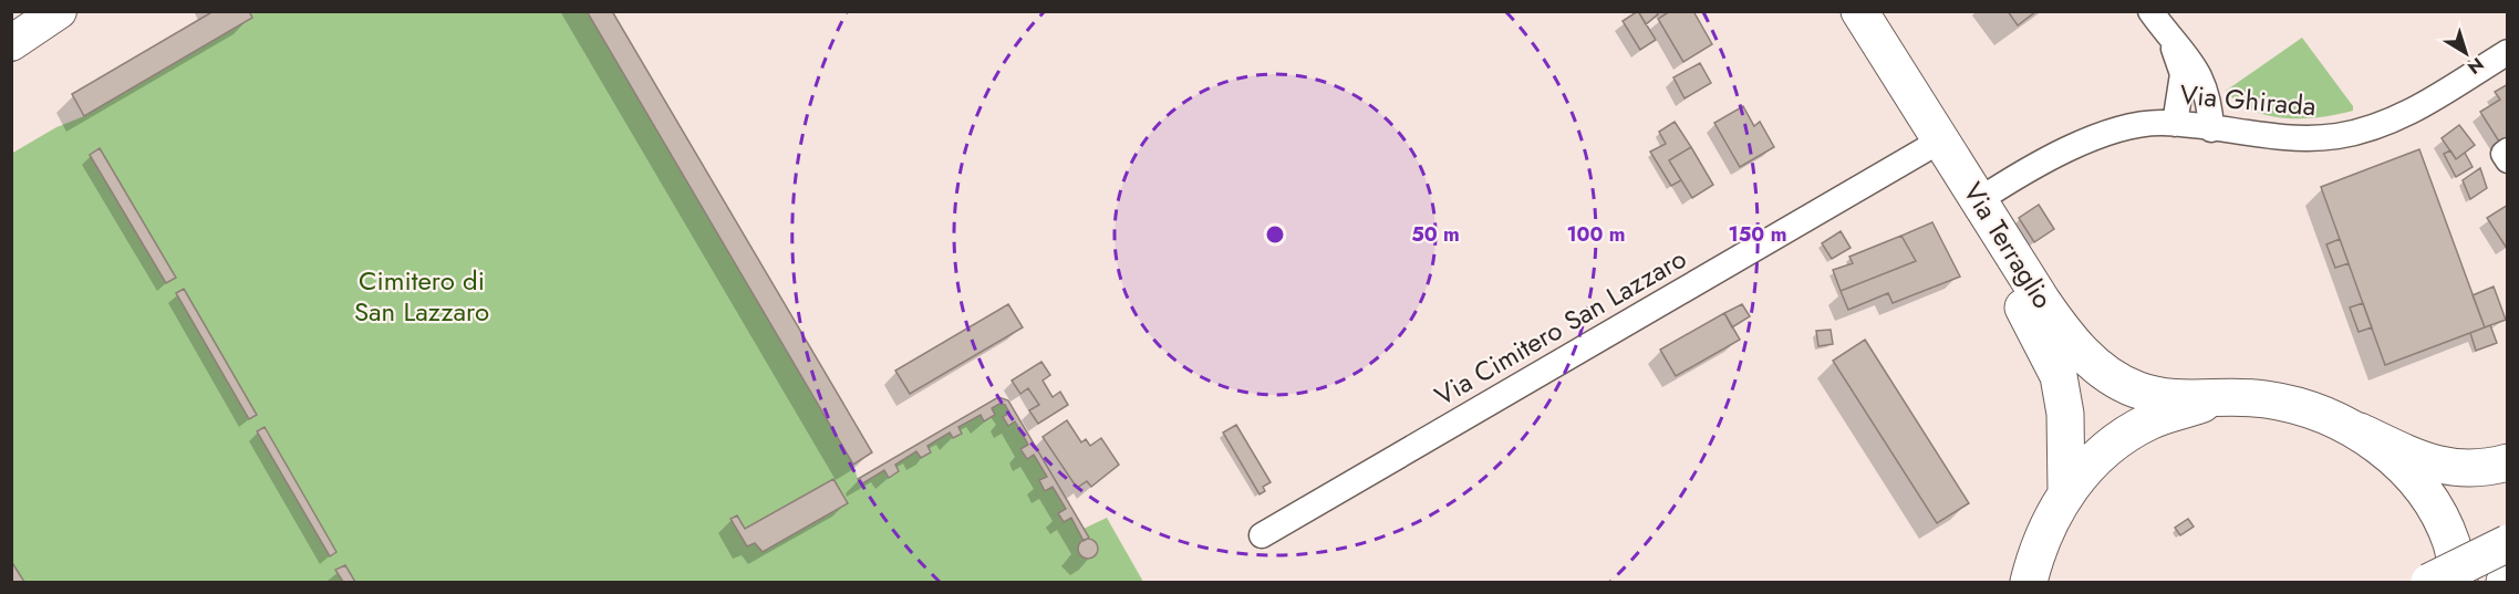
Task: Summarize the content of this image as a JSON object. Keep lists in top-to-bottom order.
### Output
{
  "streets": {
    "main road": ["Via Terraglio"],
    "street": ["Via Ghirada", "Via Cimitero San Lazzaro"]
  },
  "crossings": [
    ["Via Ghirada", "Via Terraglio"],
    ["Via Terraglio", "Via Cimitero San Lazzaro"]
  ],
  "parks": ["Cimitero di San Lazzaro"],
  "north": "bottom right",
  "rings": ["50 m", "100 m", "150 m"]
}
